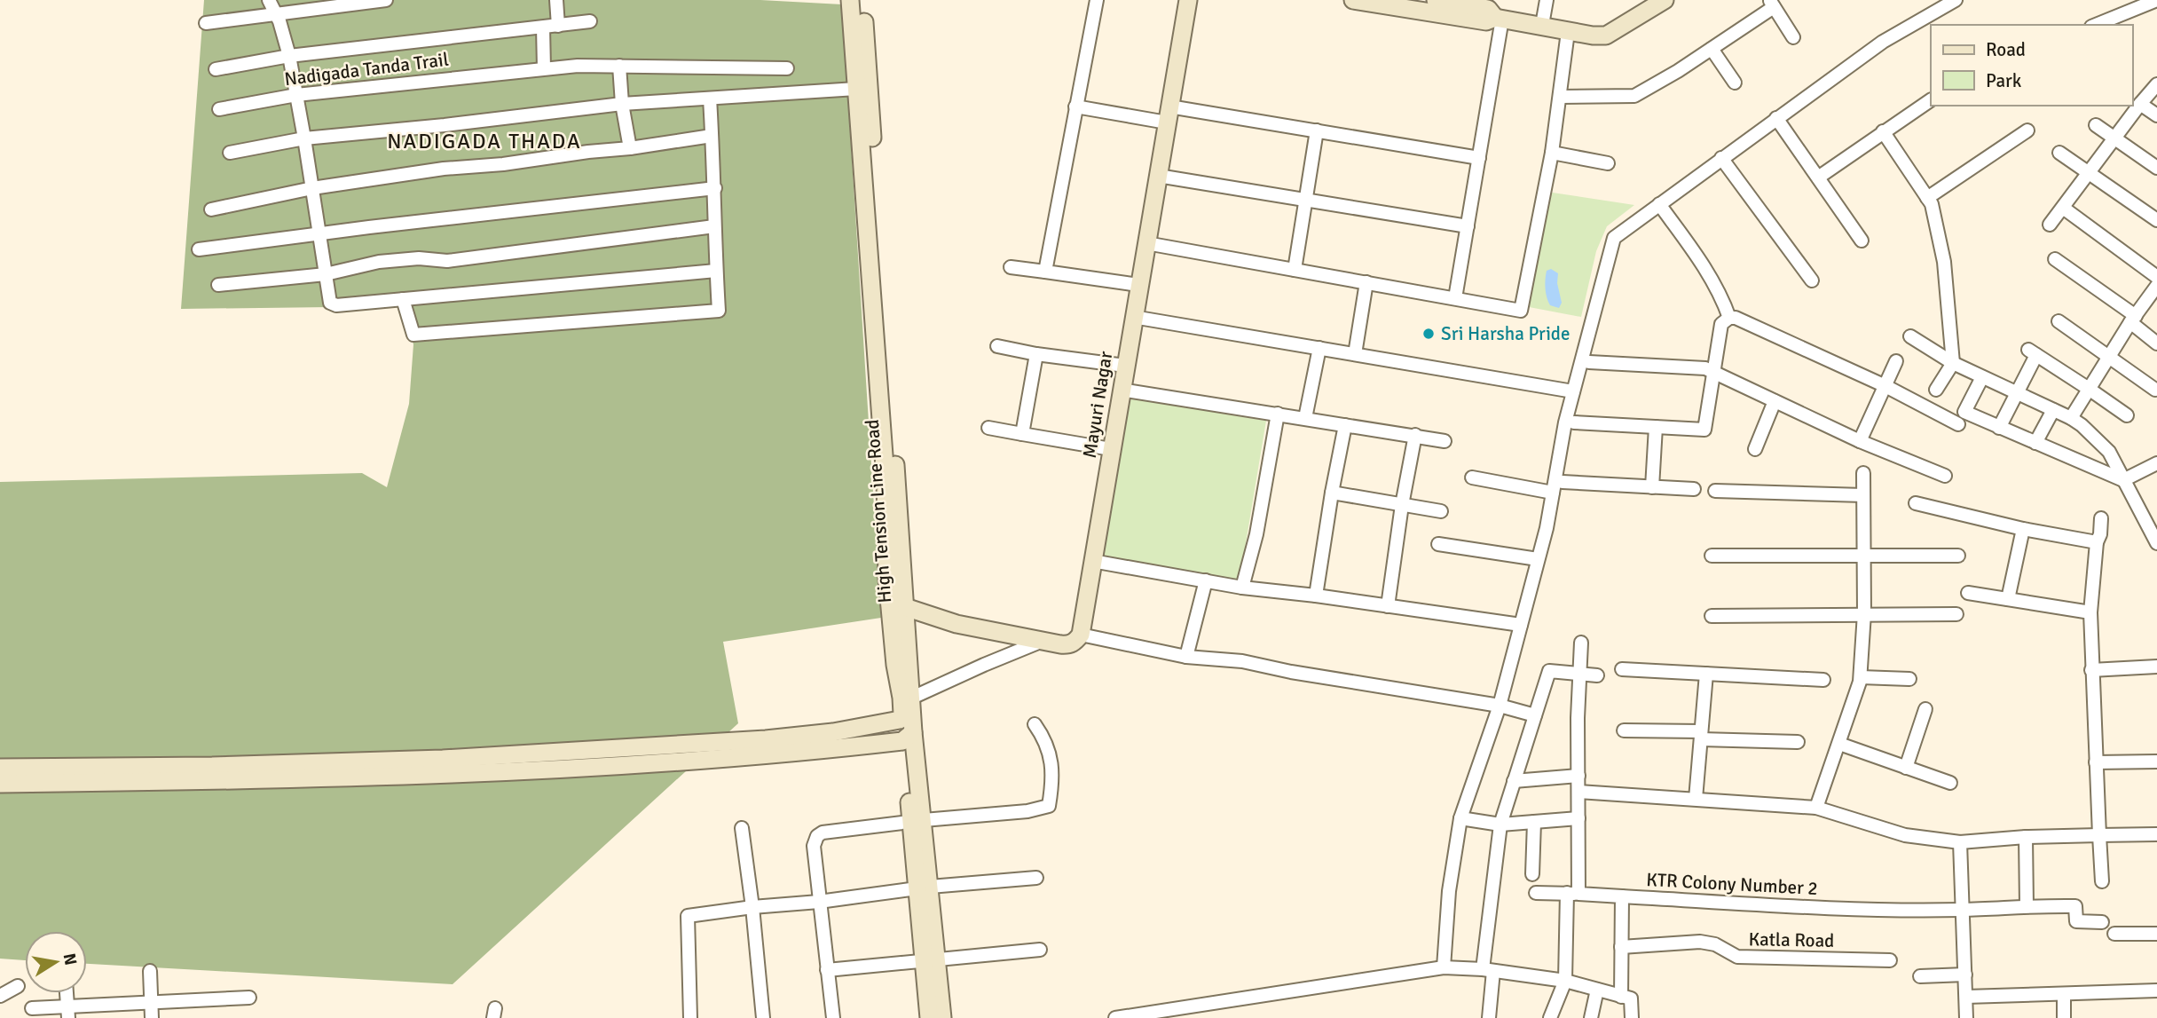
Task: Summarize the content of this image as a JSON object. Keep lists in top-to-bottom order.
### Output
{
  "streets": {
    "main road": ["Mayuri Nagar", "High Tension Line Road"],
    "street": ["Nadigada Tanda Trail", "KTR Colony Number 2", "Katla Road"]
  },
  "districts": ["NADIGADA THADA"],
  "places": ["Sri Harsha Pride"],
  "legend": ["Road", "Park"],
  "north": "right"
}
